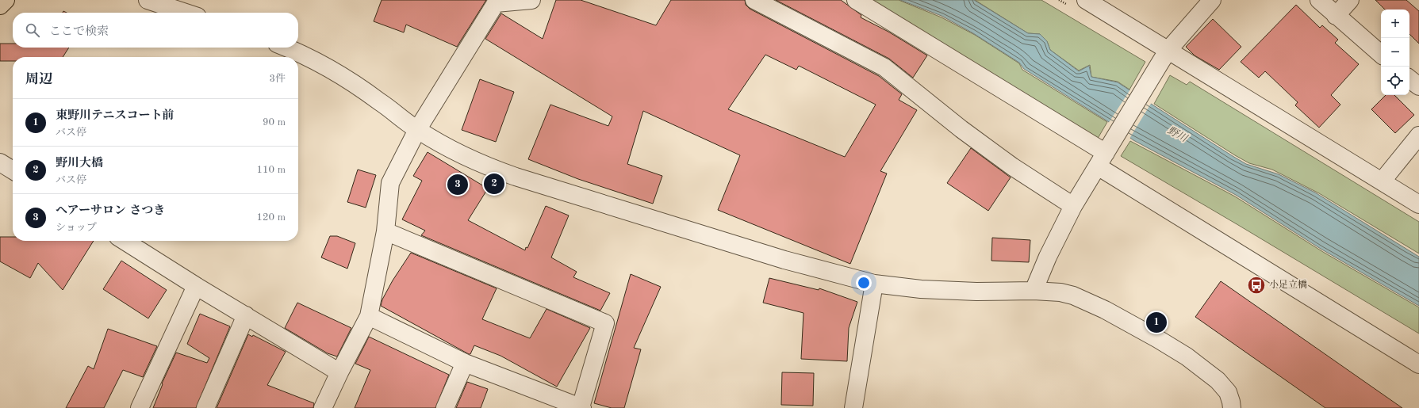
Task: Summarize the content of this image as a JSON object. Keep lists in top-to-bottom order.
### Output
{
  "water": ["野川"],
  "places": {
    "bus stop": ["小足立橋"]
  },
  "page": {
    "map_buttons": ["+", "−"],
    "search": "ここで検索",
    "heading": ["周辺", "3件"],
    "list": [
      {
        "mark": "1",
        "name": "東野川テニスコート前",
        "note": "バス停",
        "value": "90 m"
      },
      {
        "mark": "2",
        "name": "野川大橋",
        "note": "バス停",
        "value": "110 m"
      },
      {
        "mark": "3",
        "name": "ヘアーサロン さつき",
        "note": "ショップ",
        "value": "120 m"
      }
    ],
    "pins": ["2", "3", "1"]
  }
}
